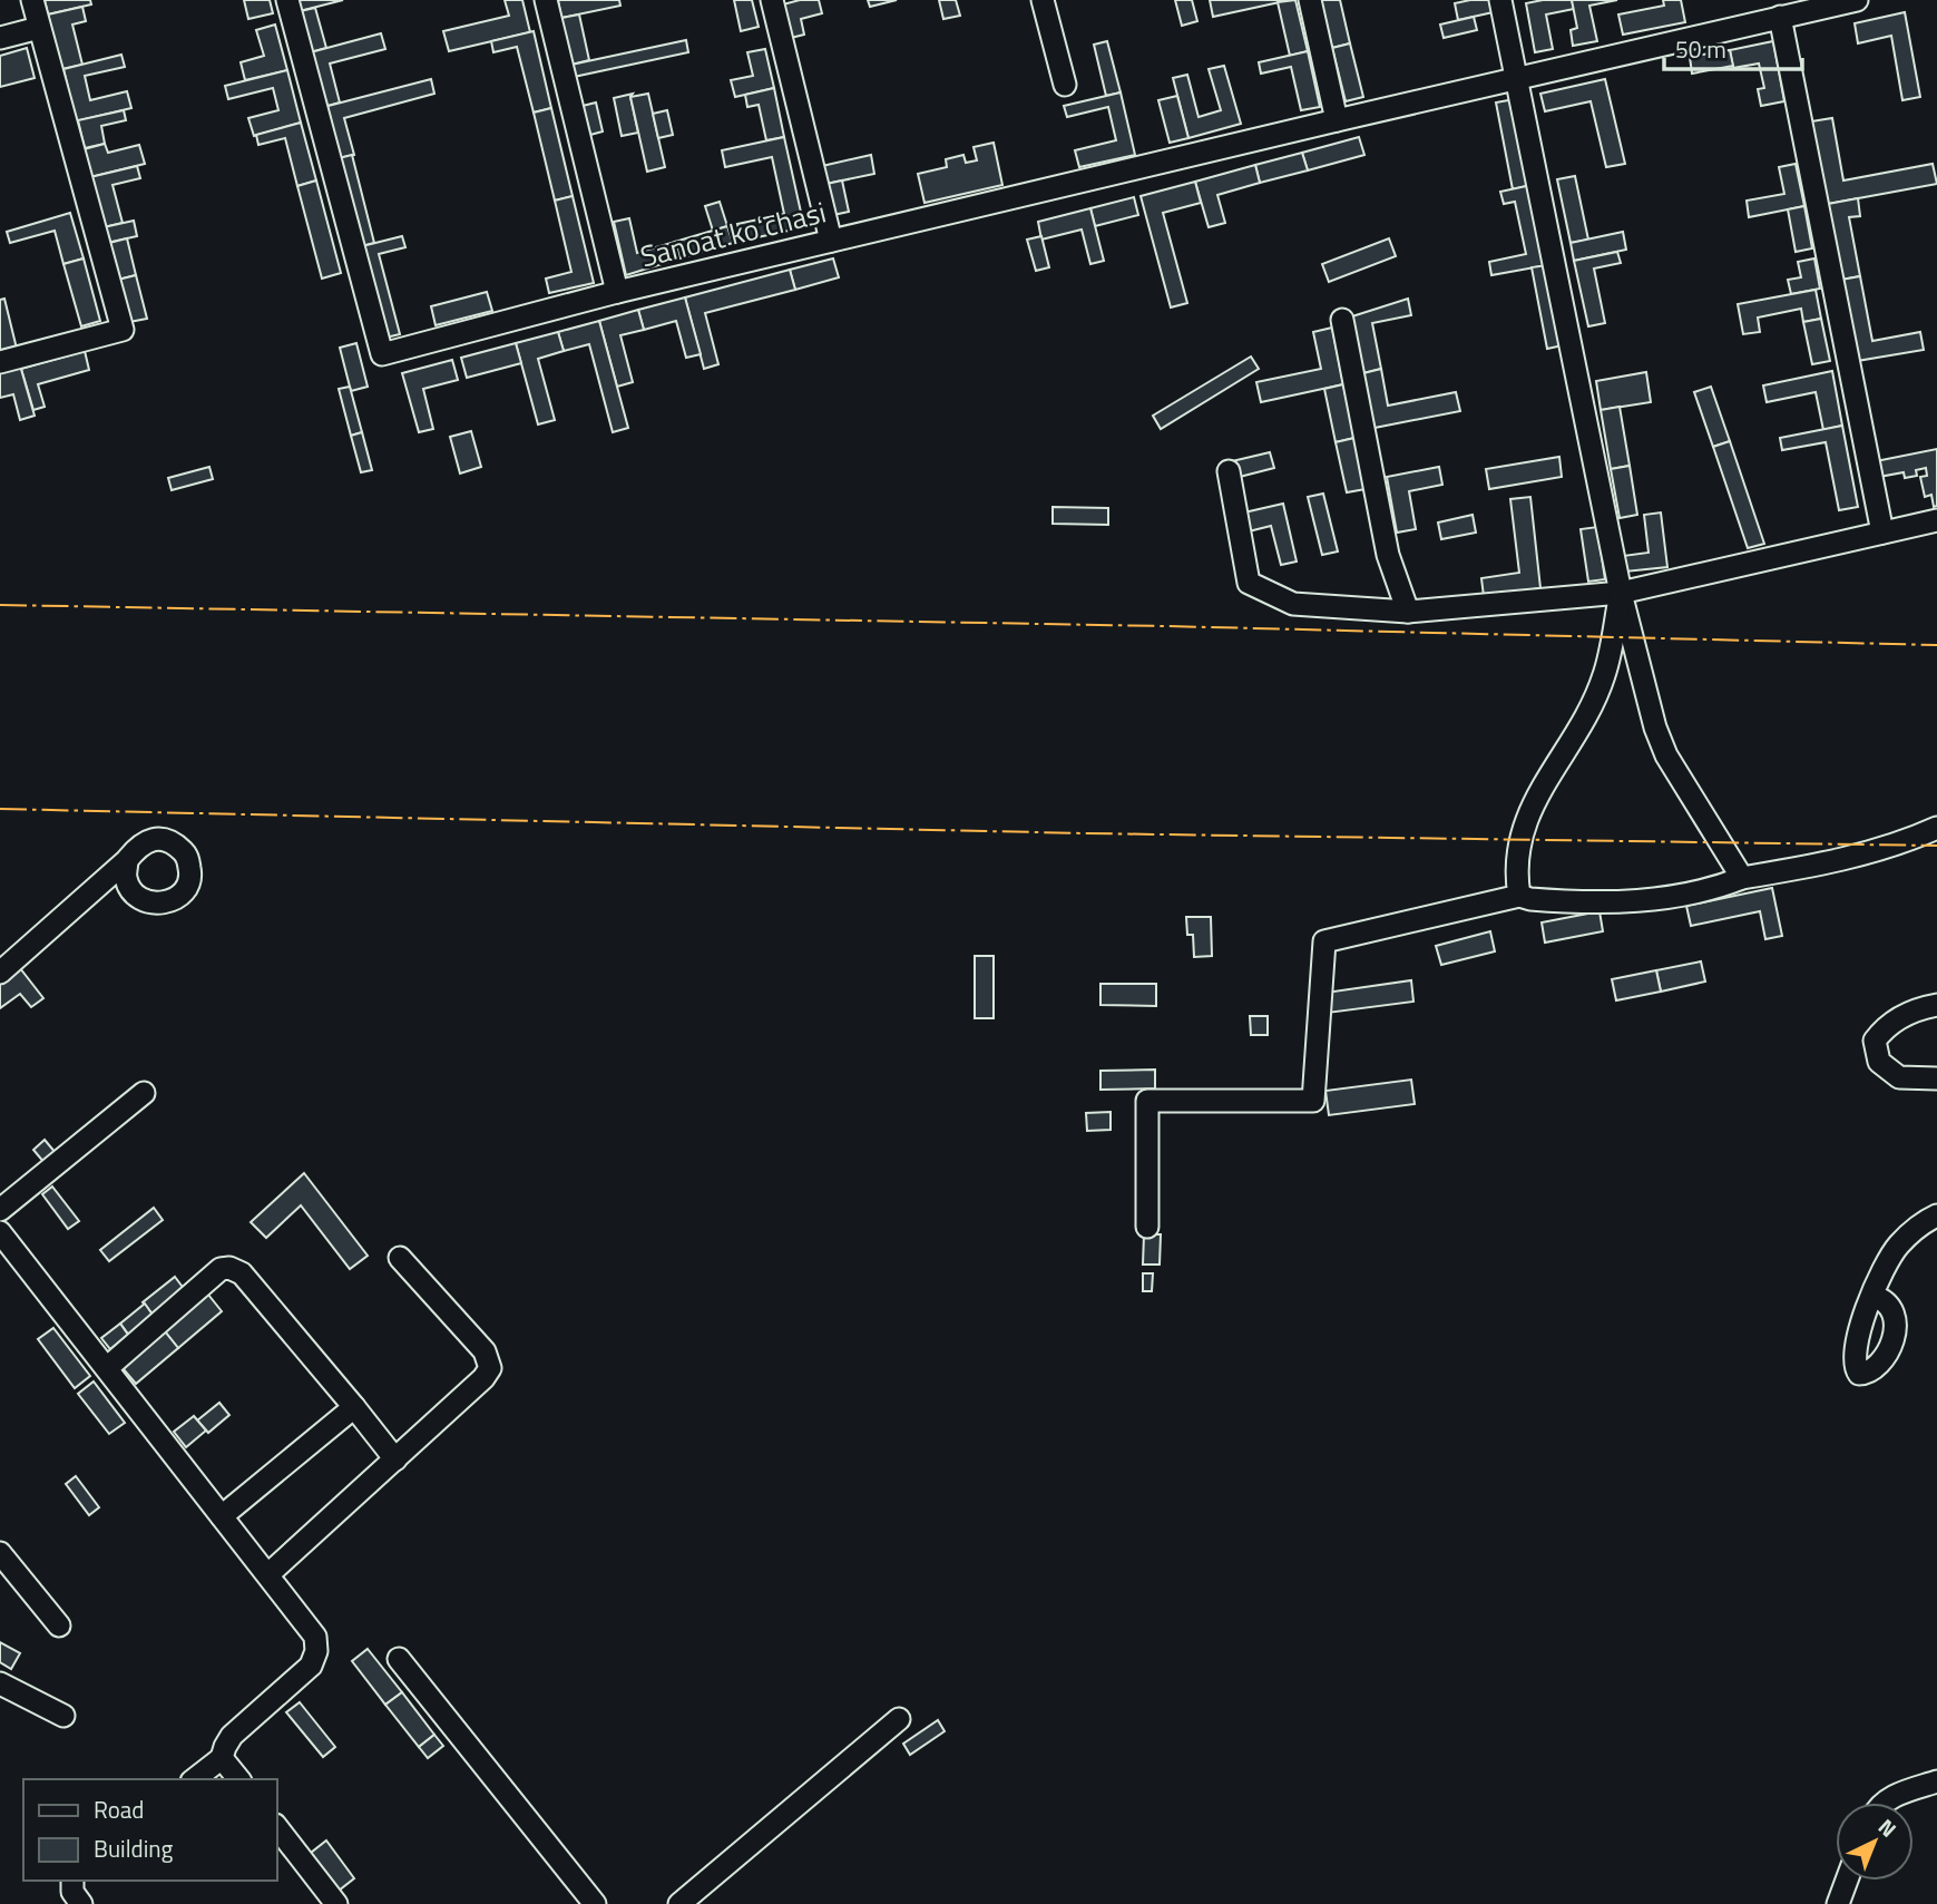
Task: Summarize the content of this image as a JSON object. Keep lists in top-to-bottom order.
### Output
{
  "streets": {
    "street": ["Sanoat koʻchasi"]
  },
  "legend": ["Road", "Building"],
  "scale_bar": "50 m",
  "north": "top right"
}
